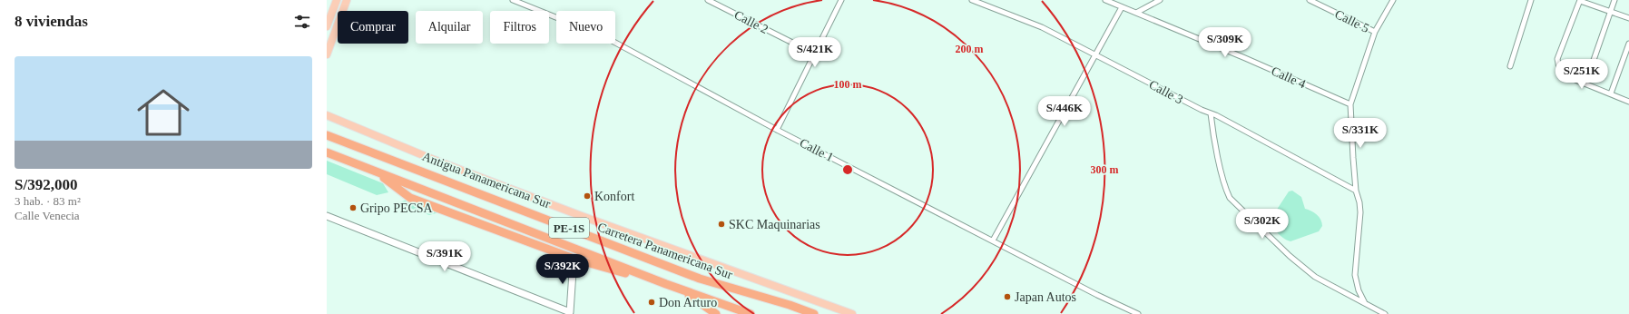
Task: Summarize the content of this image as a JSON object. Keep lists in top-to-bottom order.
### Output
{
  "streets": {
    "highway": ["PE-1S", "Carretera Panamericana Sur"],
    "main road": ["Antigua Panamericana Sur"],
    "street": [
      "Calle 5",
      "Calle 2",
      "Calle 4",
      "Calle 3",
      "Calle 1"
    ]
  },
  "places": [
    "Konfort",
    "Gripo PECSA",
    "SKC Maquinarias",
    "Japan Autos",
    "Don Arturo"
  ],
  "page": {
    "heading": "8 viviendas",
    "chip": [
      "Comprar",
      "Alquilar",
      "Filtros",
      "Nuevo"
    ],
    "price": [
      "S/309K",
      "S/421K",
      "S/251K",
      "S/446K",
      "S/331K",
      "S/302K",
      "S/391K",
      "S/392K"
    ],
    "list": [
      {
        "name": "S/392,000",
        "note": "3 hab. · 83 m² · Calle Venecia"
      }
    ]
  },
  "rings": ["200 m", "100 m", "300 m"]
}
